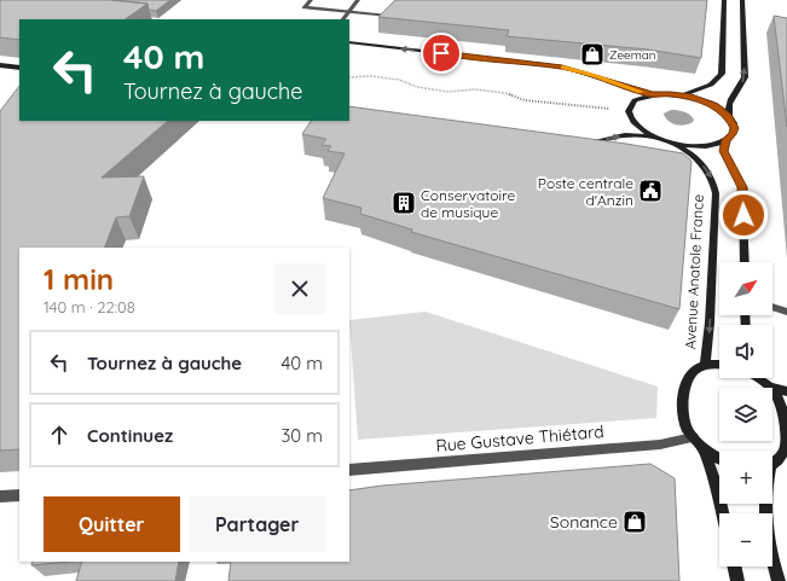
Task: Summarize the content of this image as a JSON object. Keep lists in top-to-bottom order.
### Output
{
  "streets": {
    "main road": ["Avenue Anatole France"],
    "street": ["Rue Gustave Thiétard"]
  },
  "crossings": [
    ["Avenue Anatole France", "Rue Gustave Thiétard"]
  ],
  "places": {
    "shop": ["Zeeman", "Sonance"],
    "public building": ["Poste centrale d'Anzin"],
    "building": ["Conservatoire de musique"]
  },
  "north": "top right",
  "page": {
    "turn": ["40 m", "Tournez à gauche"],
    "heading": ["1 min", "140 m · 22:08"],
    "map_buttons": ["+", "−"],
    "list": [
      {
        "name": "Tournez à gauche",
        "value": "40 m"
      },
      {
        "name": "Continuez",
        "value": "30 m"
      }
    ],
    "buttons": ["Quitter", "Partager"]
  }
}
